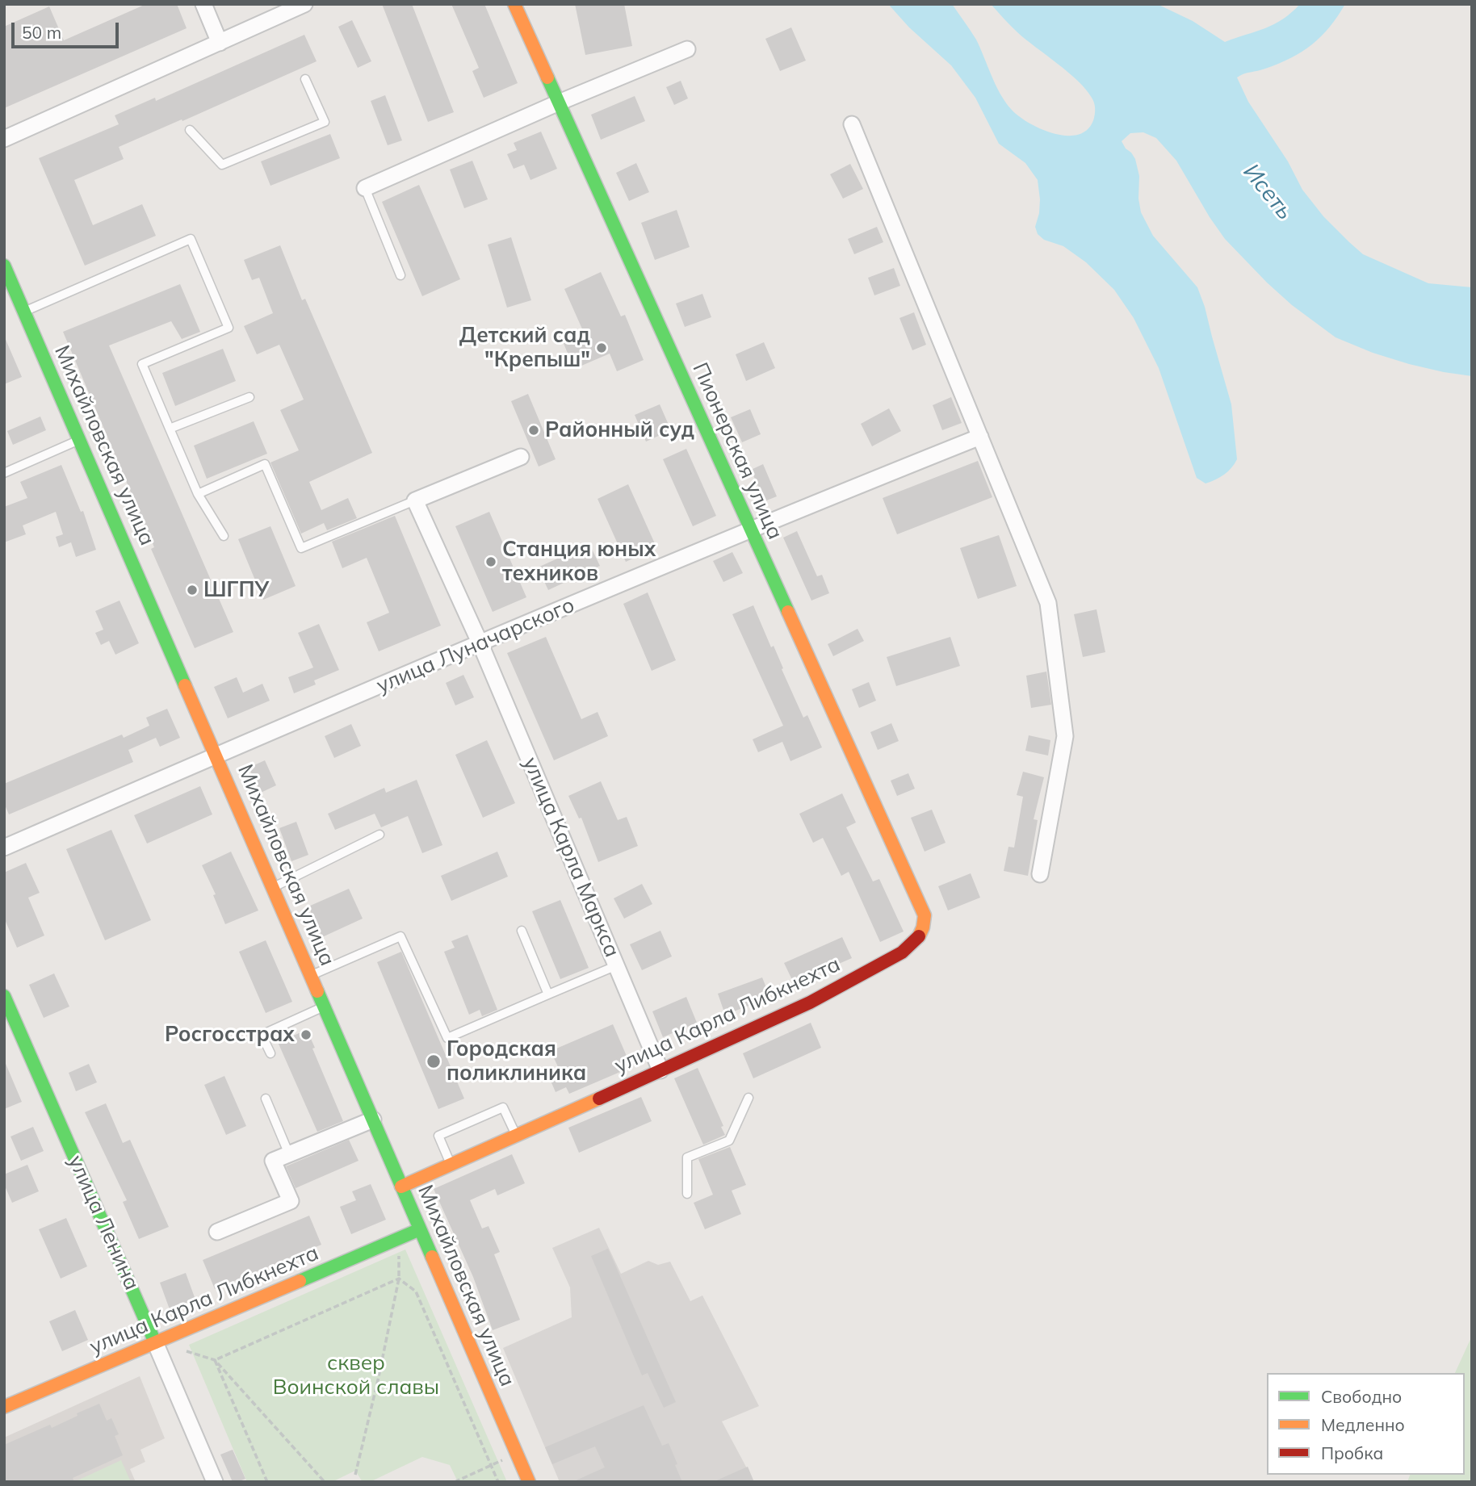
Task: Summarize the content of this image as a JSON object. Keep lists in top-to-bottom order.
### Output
{
  "streets": {
    "street": [
      "Михайловская улица",
      "Пионерская улица",
      "улица Луначарского",
      "улица Карла Маркса",
      "улица Карла Либкнехта",
      "улица Ленина"
    ]
  },
  "crossings": [
    ["Михайловская улица", "улица Луначарского"],
    ["Михайловская улица", "улица Карла Либкнехта"],
    ["Пионерская улица", "улица Луначарского"],
    ["Пионерская улица", "улица Карла Либкнехта"],
    ["улица Луначарского", "улица Карла Маркса"],
    ["улица Карла Маркса", "улица Карла Либкнехта"],
    ["улица Карла Либкнехта", "улица Ленина"]
  ],
  "water": ["Исеть"],
  "parks": ["сквер Воинской славы"],
  "places": [
    "Детский сад \"Крепыш\"",
    "Районный суд",
    "Станция юных техников",
    "ШГПУ",
    "Росгосстрах",
    "Городская поликлиника"
  ],
  "legend": ["Свободно", "Медленно", "Пробка"],
  "scale_bar": "50 m"
}
